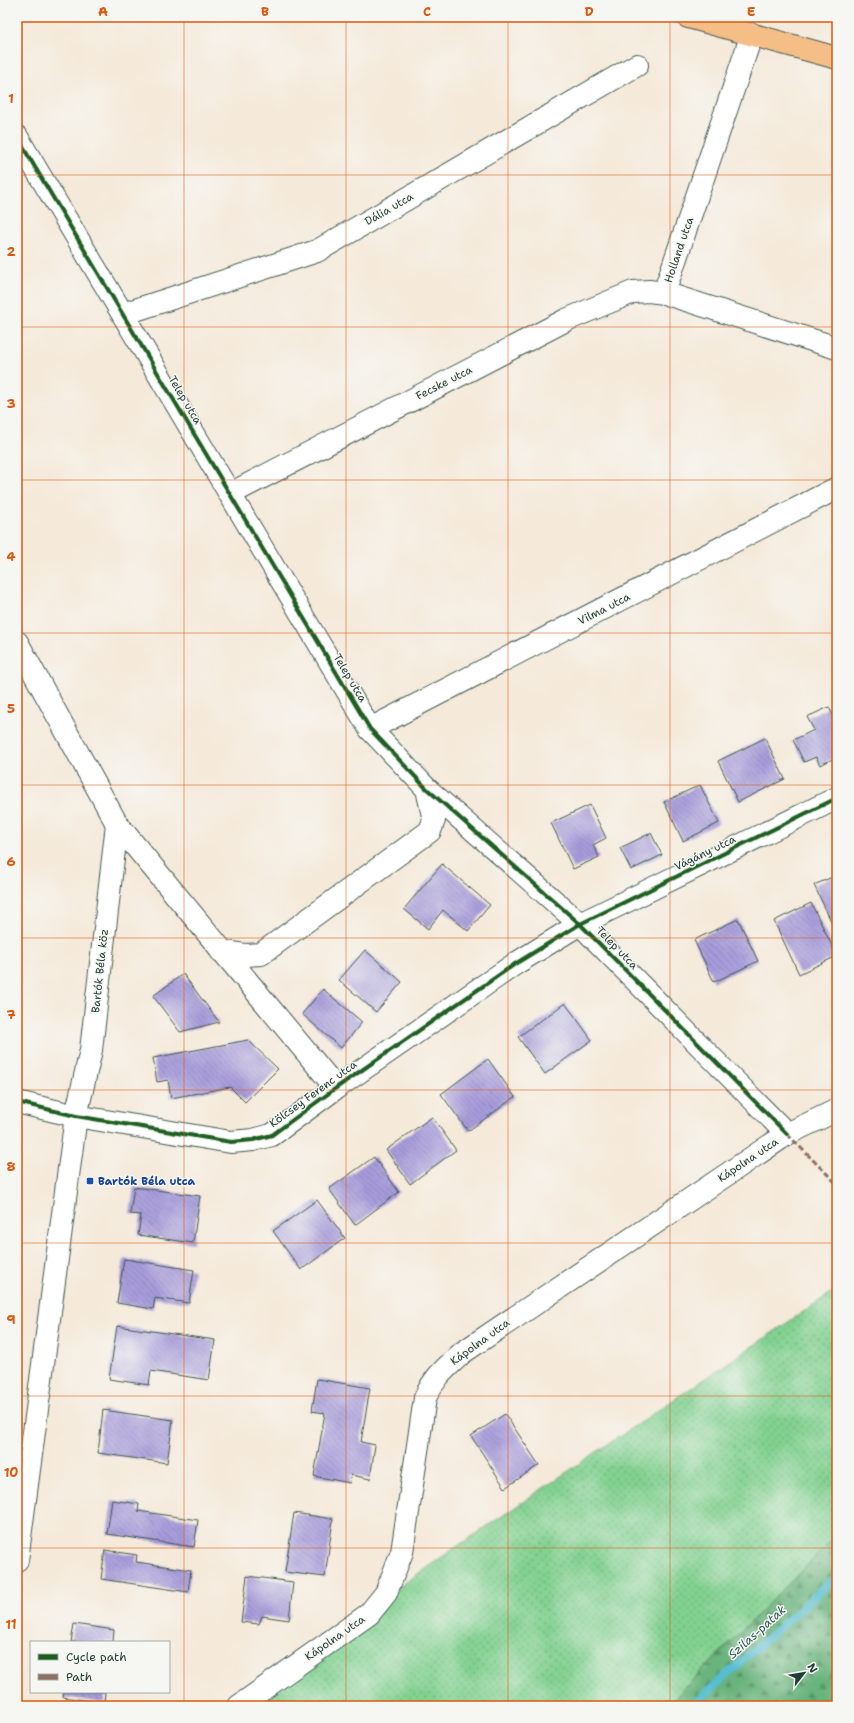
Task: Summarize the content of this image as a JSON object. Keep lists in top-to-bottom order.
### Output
{
  "streets": {
    "street": [
      "Dália utca",
      "Holland utca",
      "Fecske utca",
      "Telep utca",
      "Vilma utca",
      "Vágány utca",
      "Bartók Béla köz",
      "Kölcsey Ferenc utca",
      "Kápolna utca"
    ]
  },
  "crossings": [
    ["Dália utca", "Telep utca"],
    ["Holland utca", "Fecske utca"],
    ["Fecske utca", "Telep utca"],
    ["Telep utca", "Vilma utca"],
    ["Telep utca", "Vágány utca"],
    ["Telep utca", "Kölcsey Ferenc utca"],
    ["Telep utca", "Kápolna utca"],
    ["Vágány utca", "Kölcsey Ferenc utca"],
    ["Bartók Béla köz", "Kölcsey Ferenc utca"]
  ],
  "water": ["Szilas-patak"],
  "places": {
    "transit": ["Bartók Béla utca"]
  },
  "legend": ["Cycle path", "Path"],
  "north": "top right",
  "grid": {
    "columns": [
      "A",
      "B",
      "C",
      "D",
      "E"
    ],
    "rows": [
      "1",
      "2",
      "3",
      "4",
      "5",
      "6",
      "7",
      "8",
      "9",
      "10",
      "11"
    ]
  }
}
